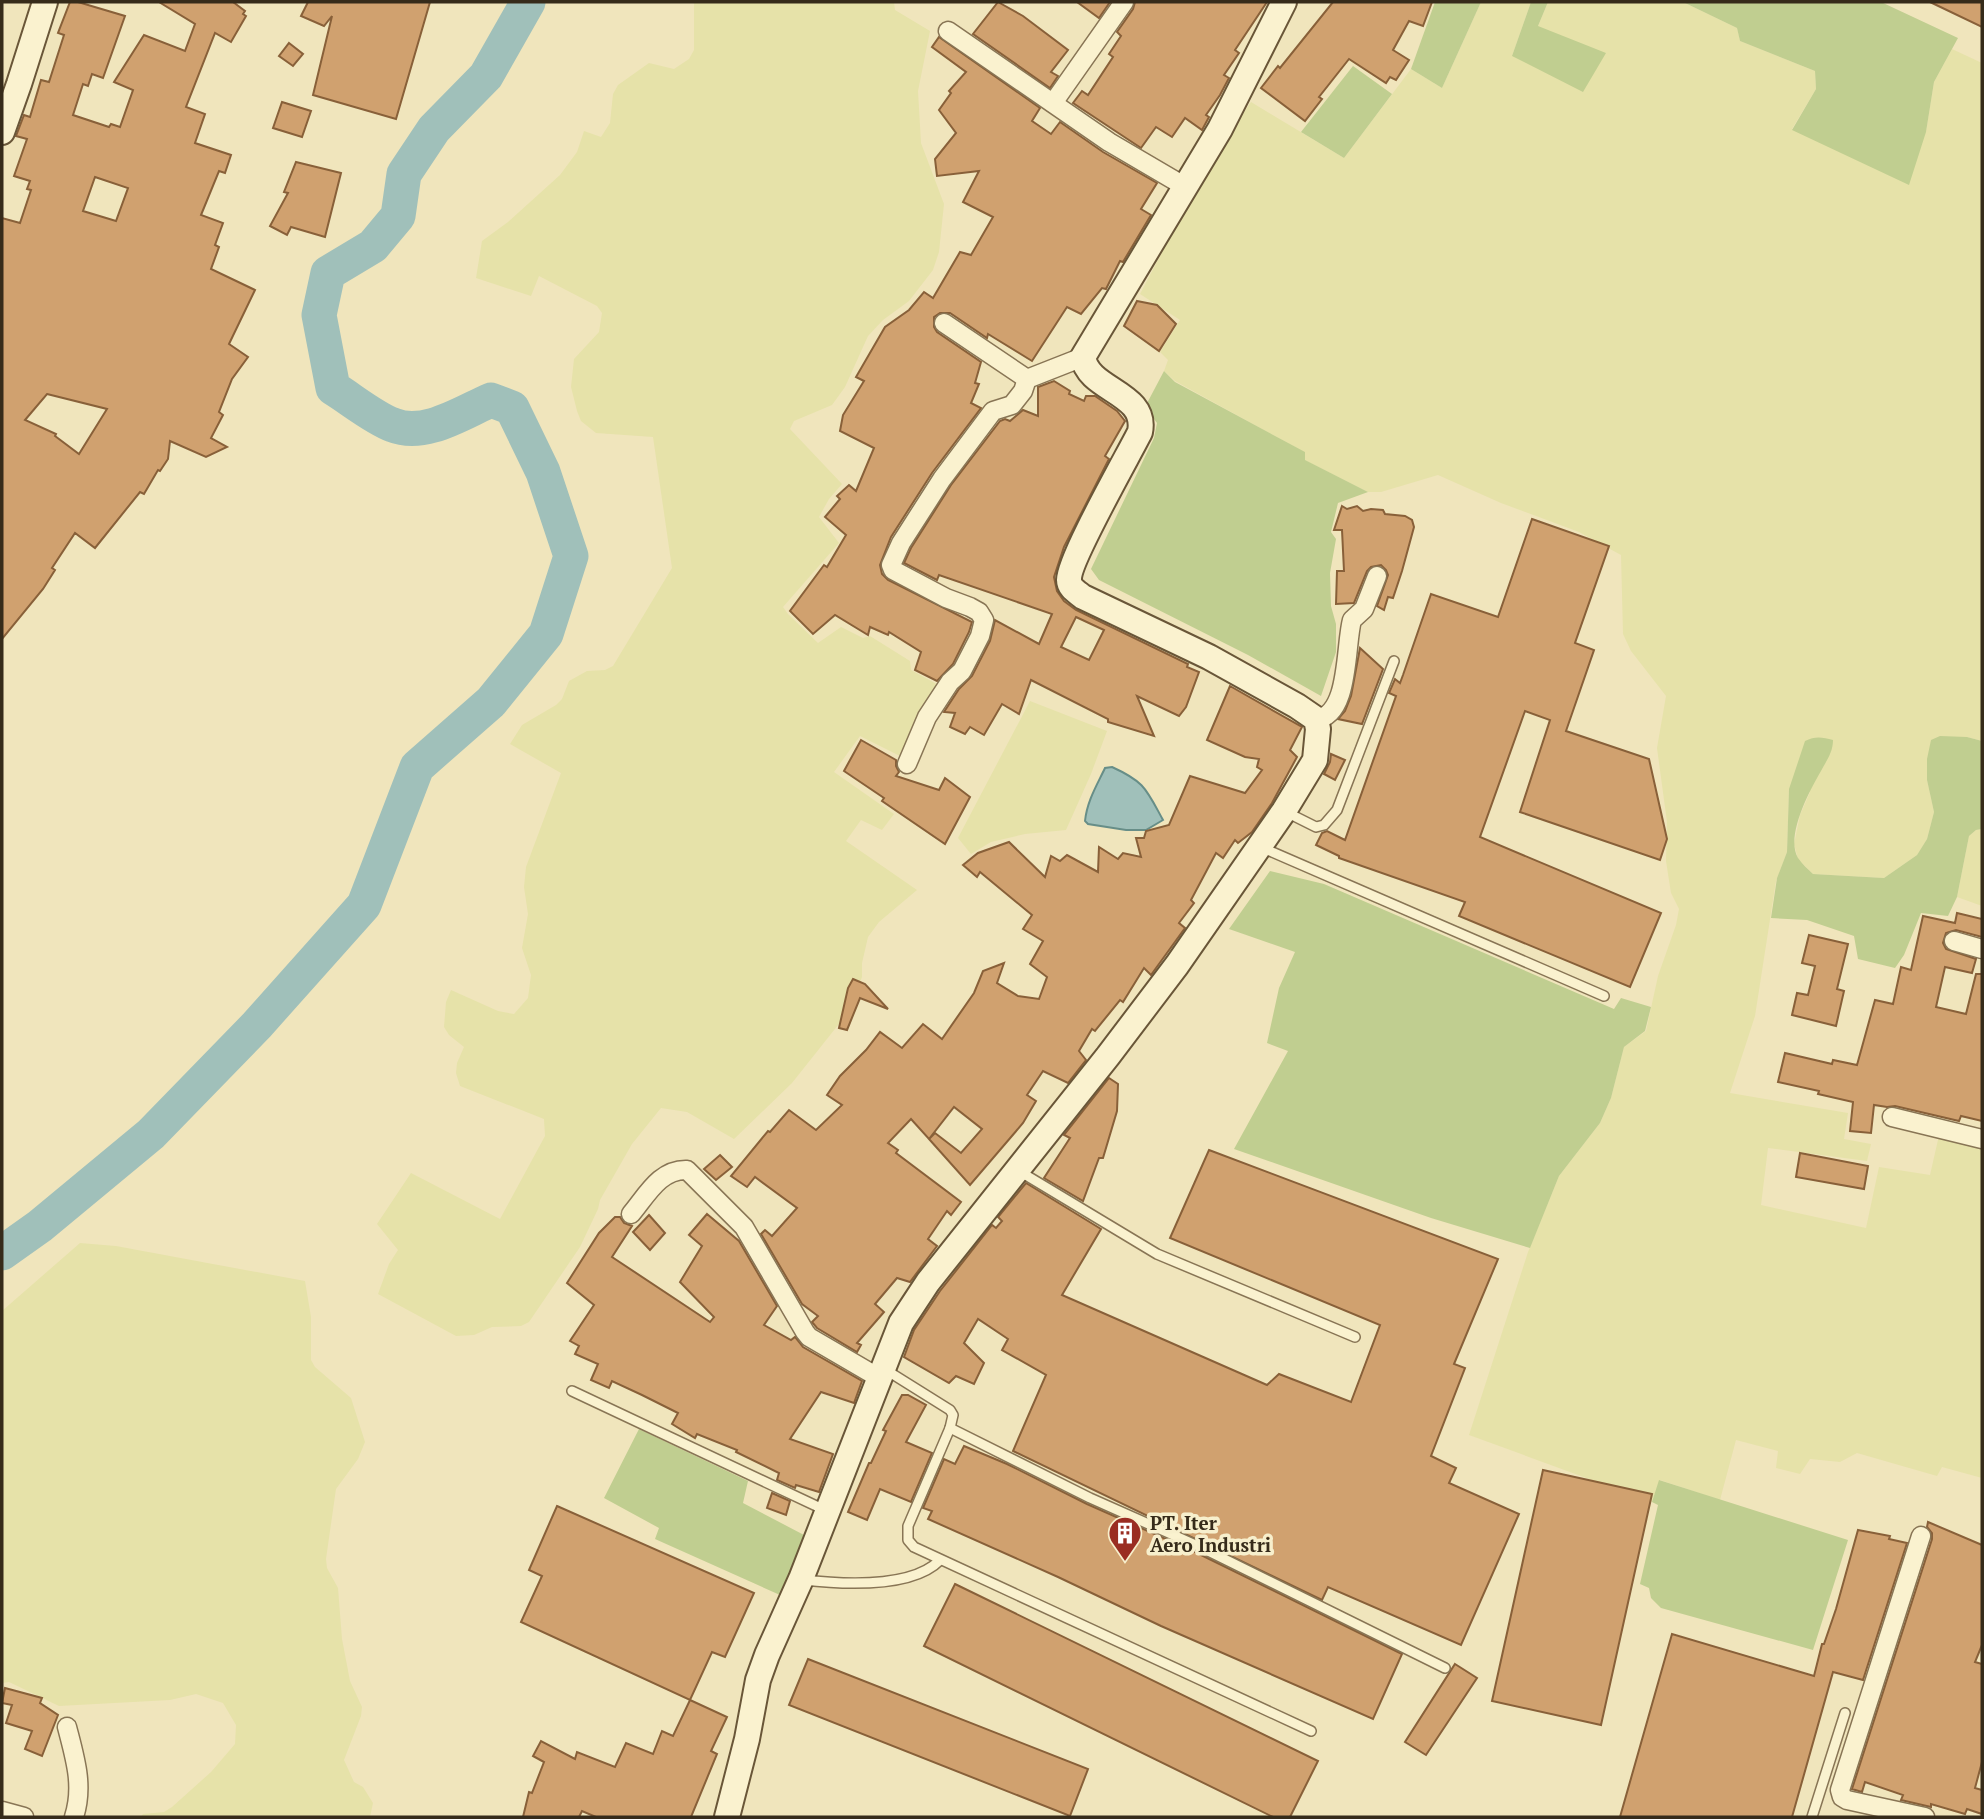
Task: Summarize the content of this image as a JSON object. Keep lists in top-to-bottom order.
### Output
{
  "places": {
    "building": ["PT. Iter Aero Industri"]
  }
}
